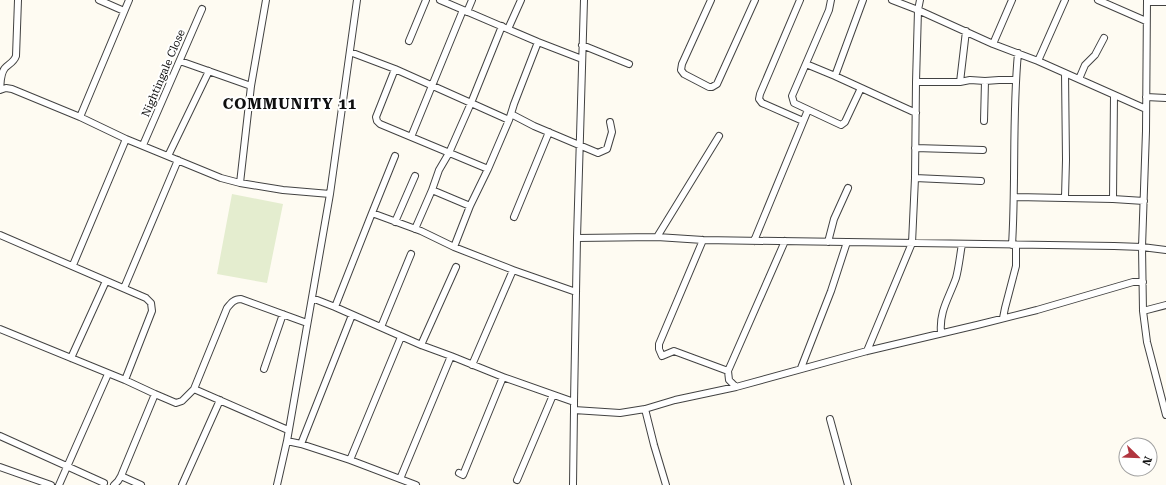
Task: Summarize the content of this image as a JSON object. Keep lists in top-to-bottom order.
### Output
{
  "streets": {
    "street": ["Nightingale Close"]
  },
  "districts": ["COMMUNITY 11"],
  "north": "bottom right"
}
